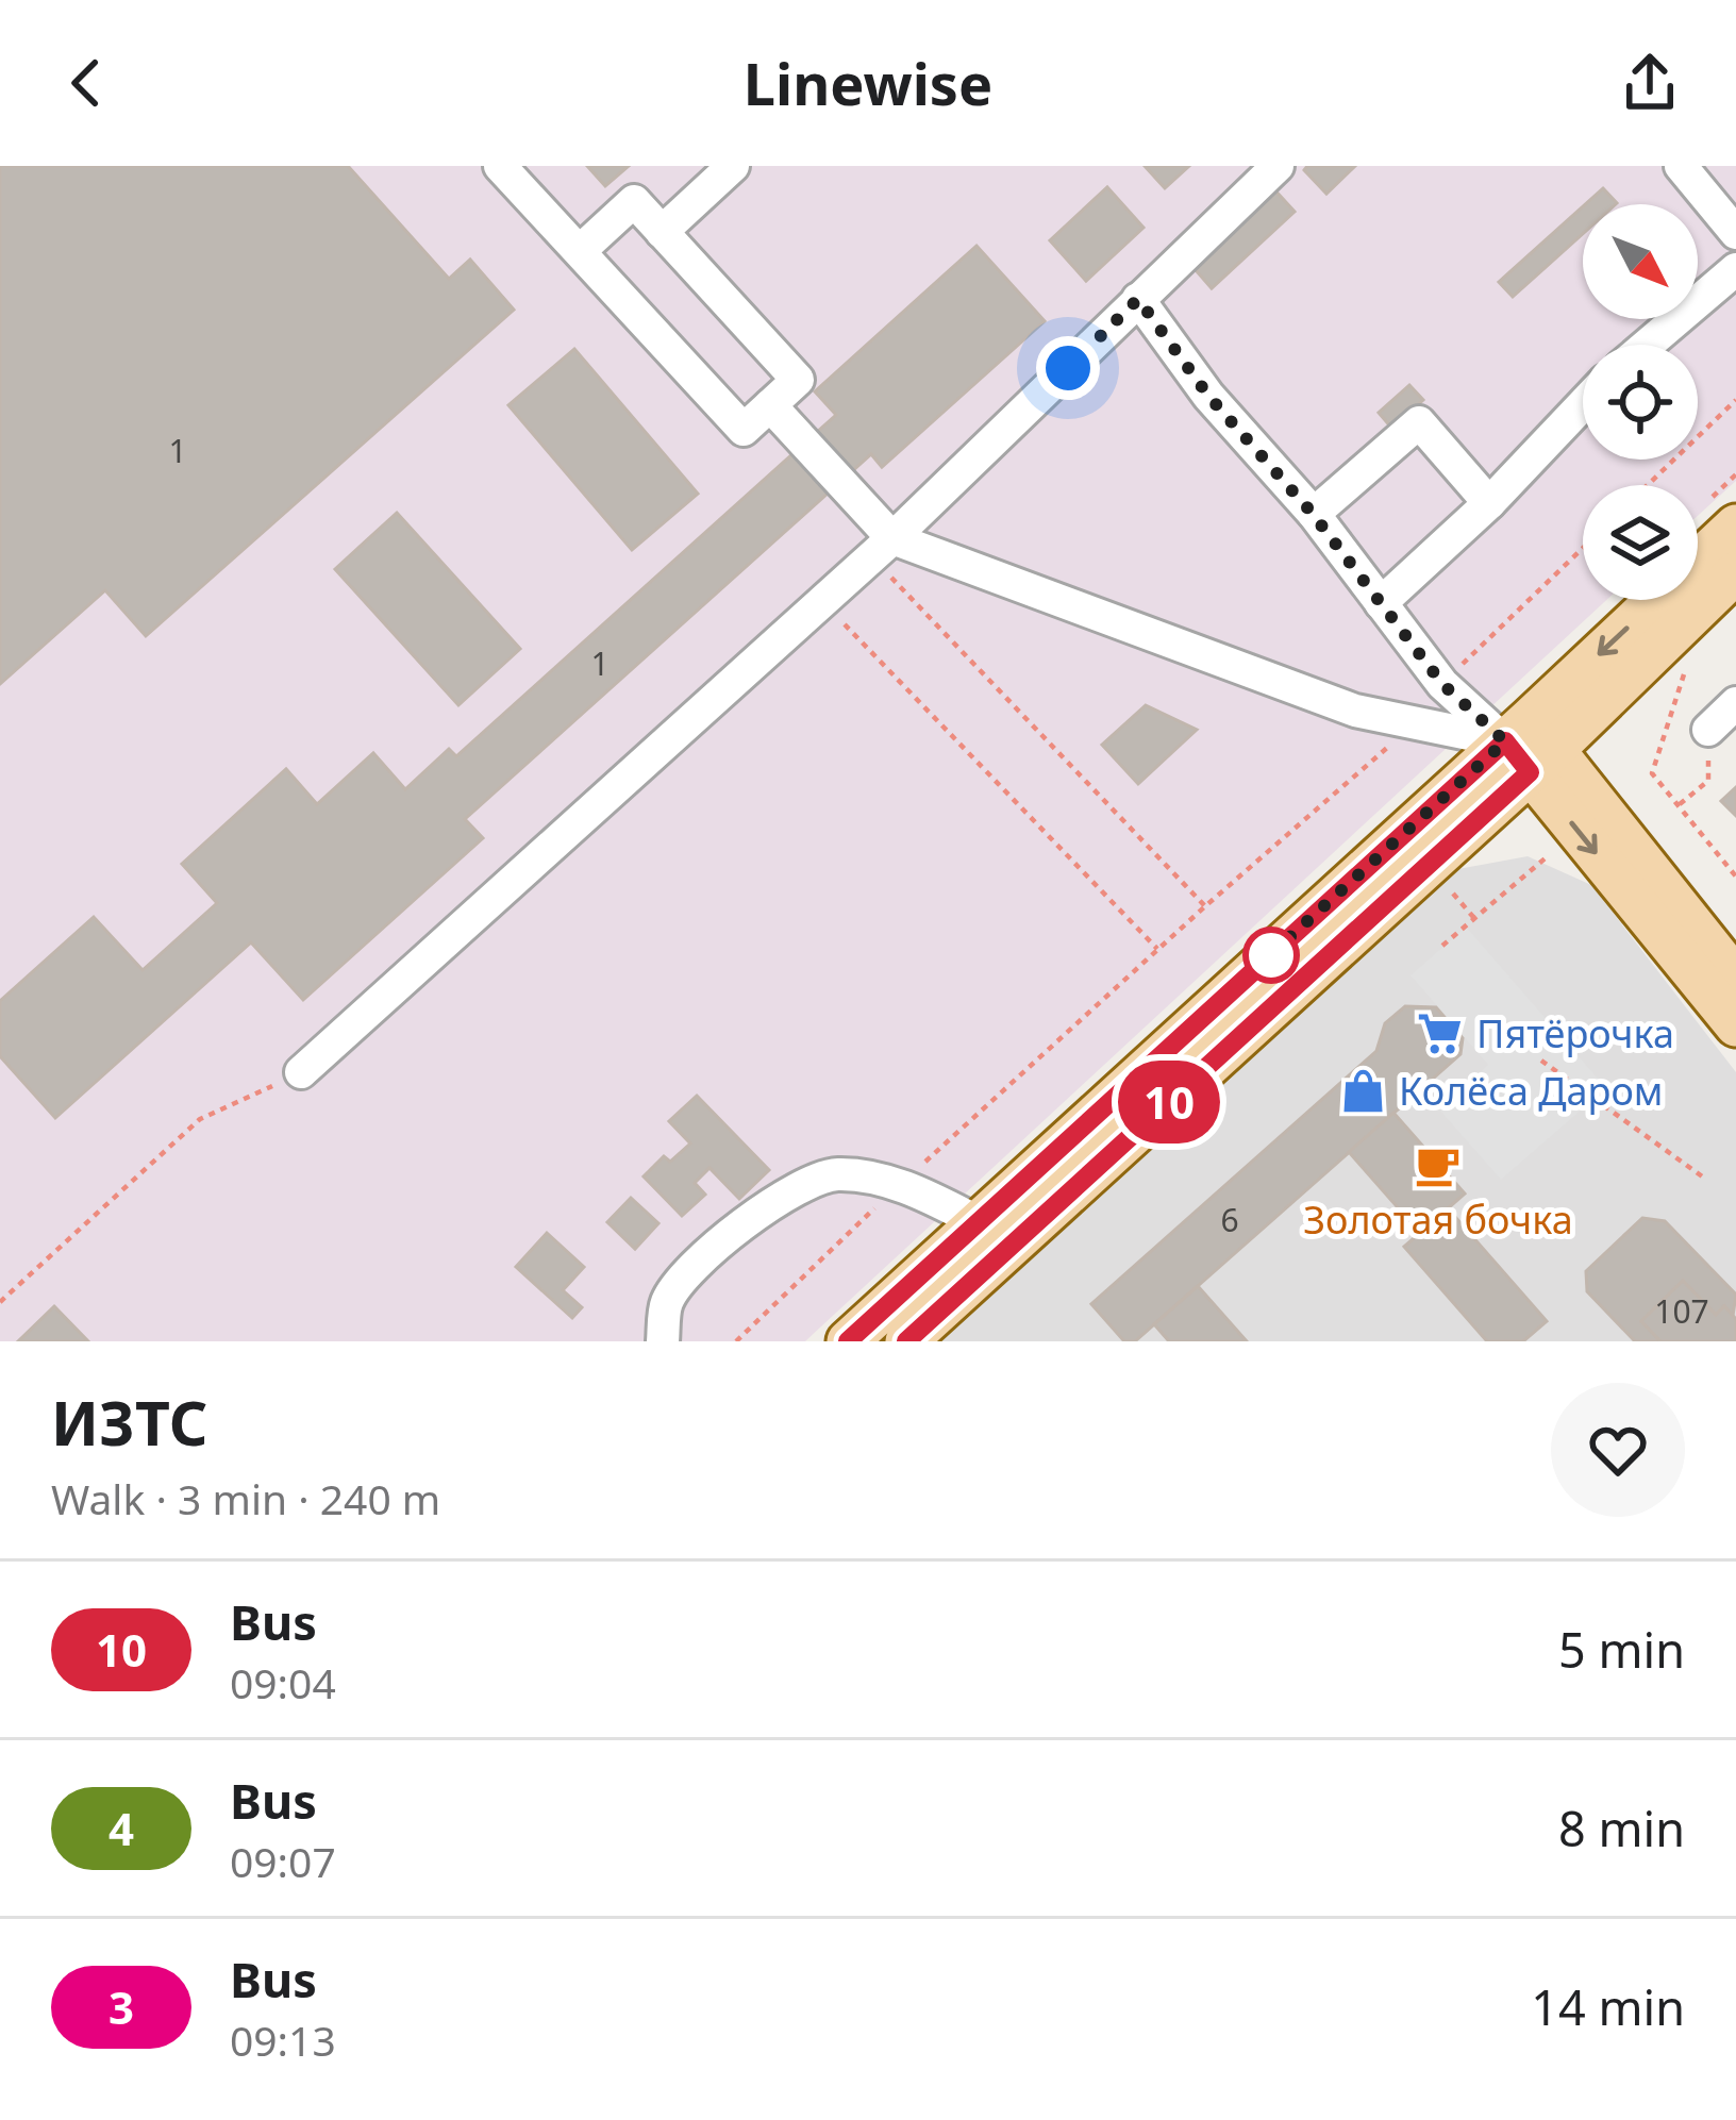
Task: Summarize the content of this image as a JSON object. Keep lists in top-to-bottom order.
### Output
{
  "places": {
    "supermarket": ["Пятёрочка"],
    "shop": ["Колёса Даром"],
    "cafe": ["Золотая бочка"]
  },
  "lines": ["bus line 10"],
  "house_numbers": [
    "1",
    "1",
    "6",
    "107"
  ],
  "north": "bottom right",
  "page": {
    "header": "Linewise",
    "on_map": "10",
    "heading": ["ИЗТС", "Walk · 3 min · 240 m"],
    "list": [
      {
        "mark": "10",
        "name": "Bus",
        "note": "09:04",
        "value": "5 min"
      },
      {
        "mark": "4",
        "name": "Bus",
        "note": "09:07",
        "value": "8 min"
      },
      {
        "mark": "3",
        "name": "Bus",
        "note": "09:13",
        "value": "14 min"
      }
    ]
  }
}
